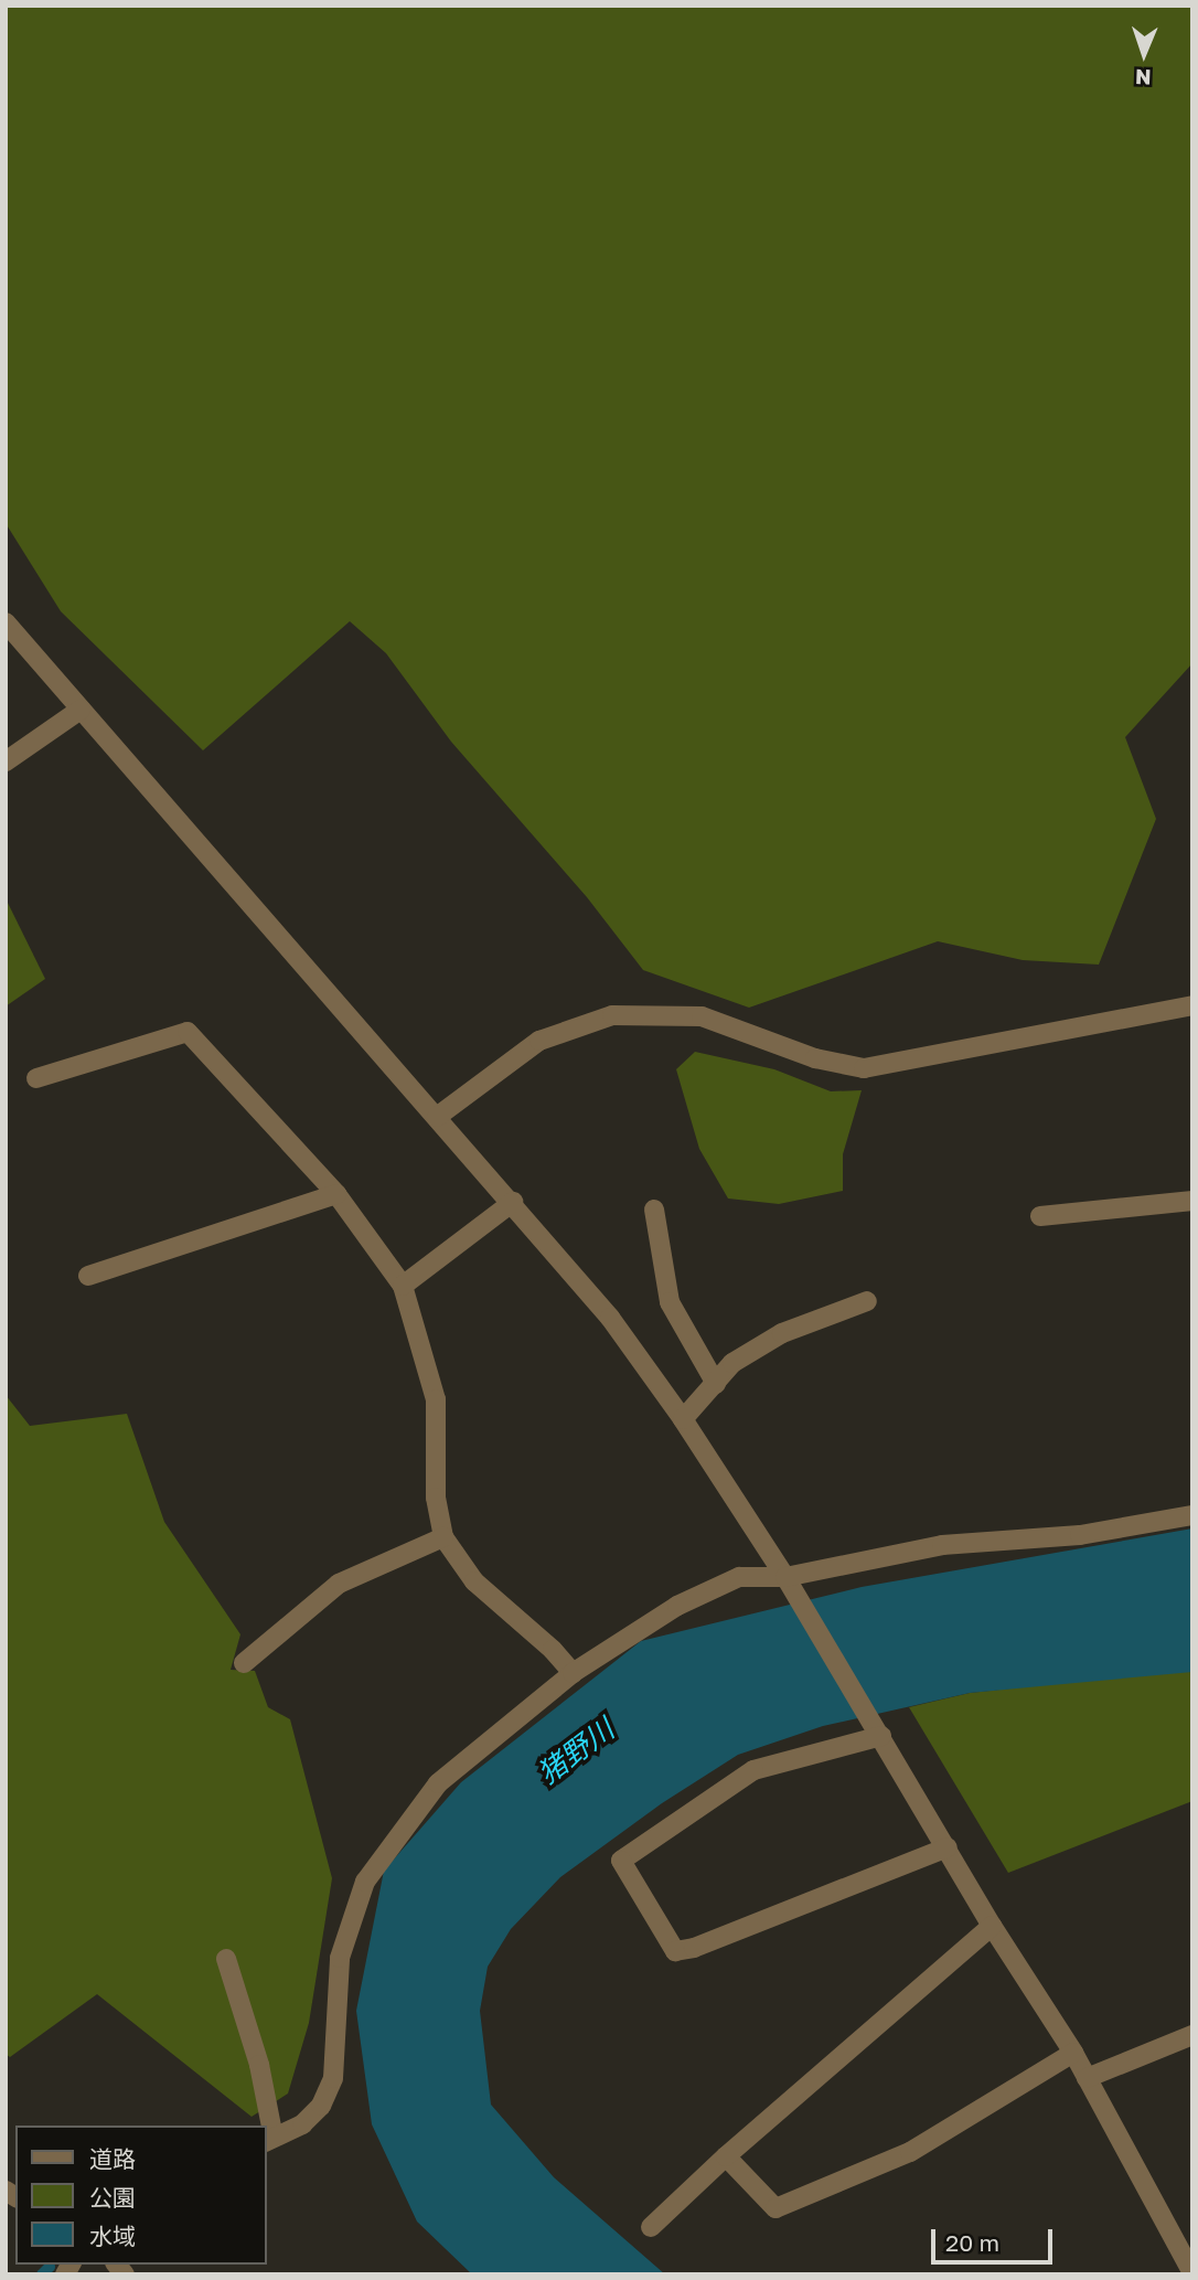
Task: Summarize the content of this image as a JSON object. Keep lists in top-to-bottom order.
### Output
{
  "water": ["猪野川"],
  "legend": ["道路", "公園", "水域"],
  "scale_bar": "20 m",
  "north": "bottom"
}
